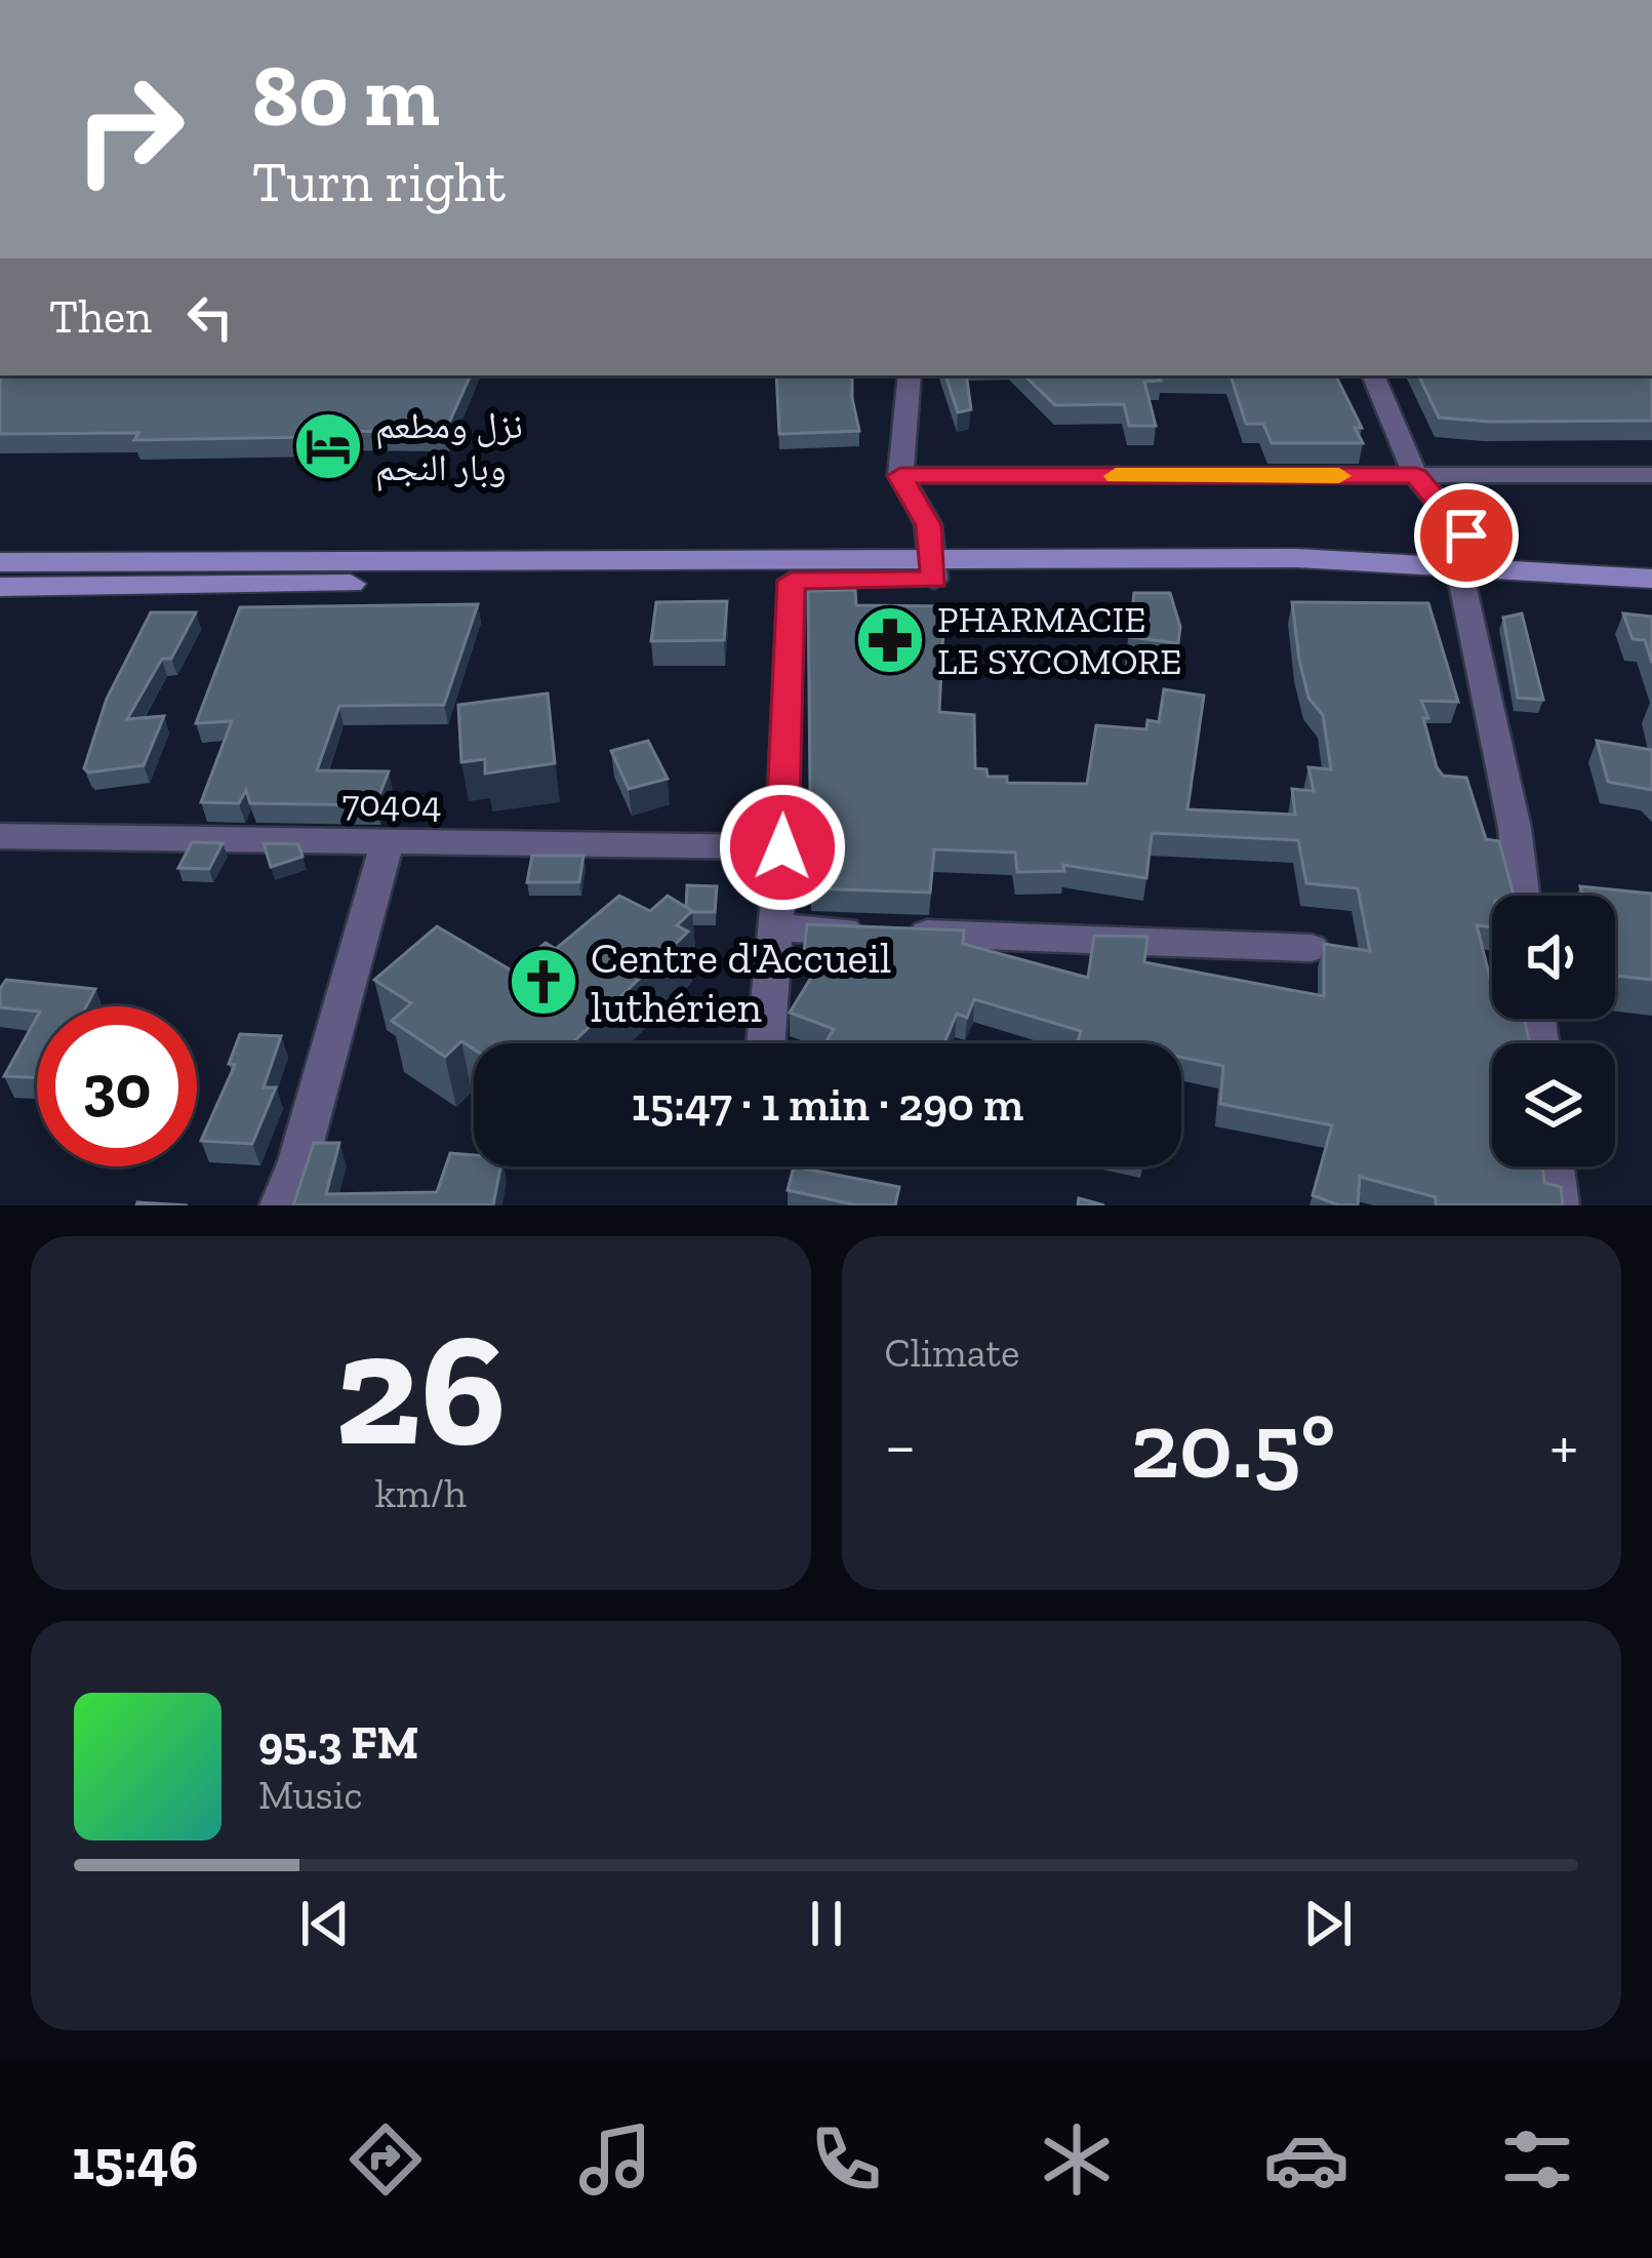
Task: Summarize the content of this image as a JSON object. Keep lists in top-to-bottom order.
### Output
{
  "streets": {
    "street": ["70404"]
  },
  "places": {
    "hotel": ["نزل ومطعم وبار النجم"],
    "pharmacy": ["PHARMACIE LE SYCOMORE"],
    "church": ["Centre d'Accueil luthérien"]
  },
  "page": {
    "turn": ["80 m", "Turn right"],
    "then": "Then",
    "limit": "30",
    "trip": "15:47 · 1 min · 290 m",
    "tile": [
      ["26", "km/h"],
      "Climate"
    ],
    "heat": ["−", "20.5°", "+"],
    "song": ["95.3 FM", "Music"],
    "tabs": "15:46"
  }
}
